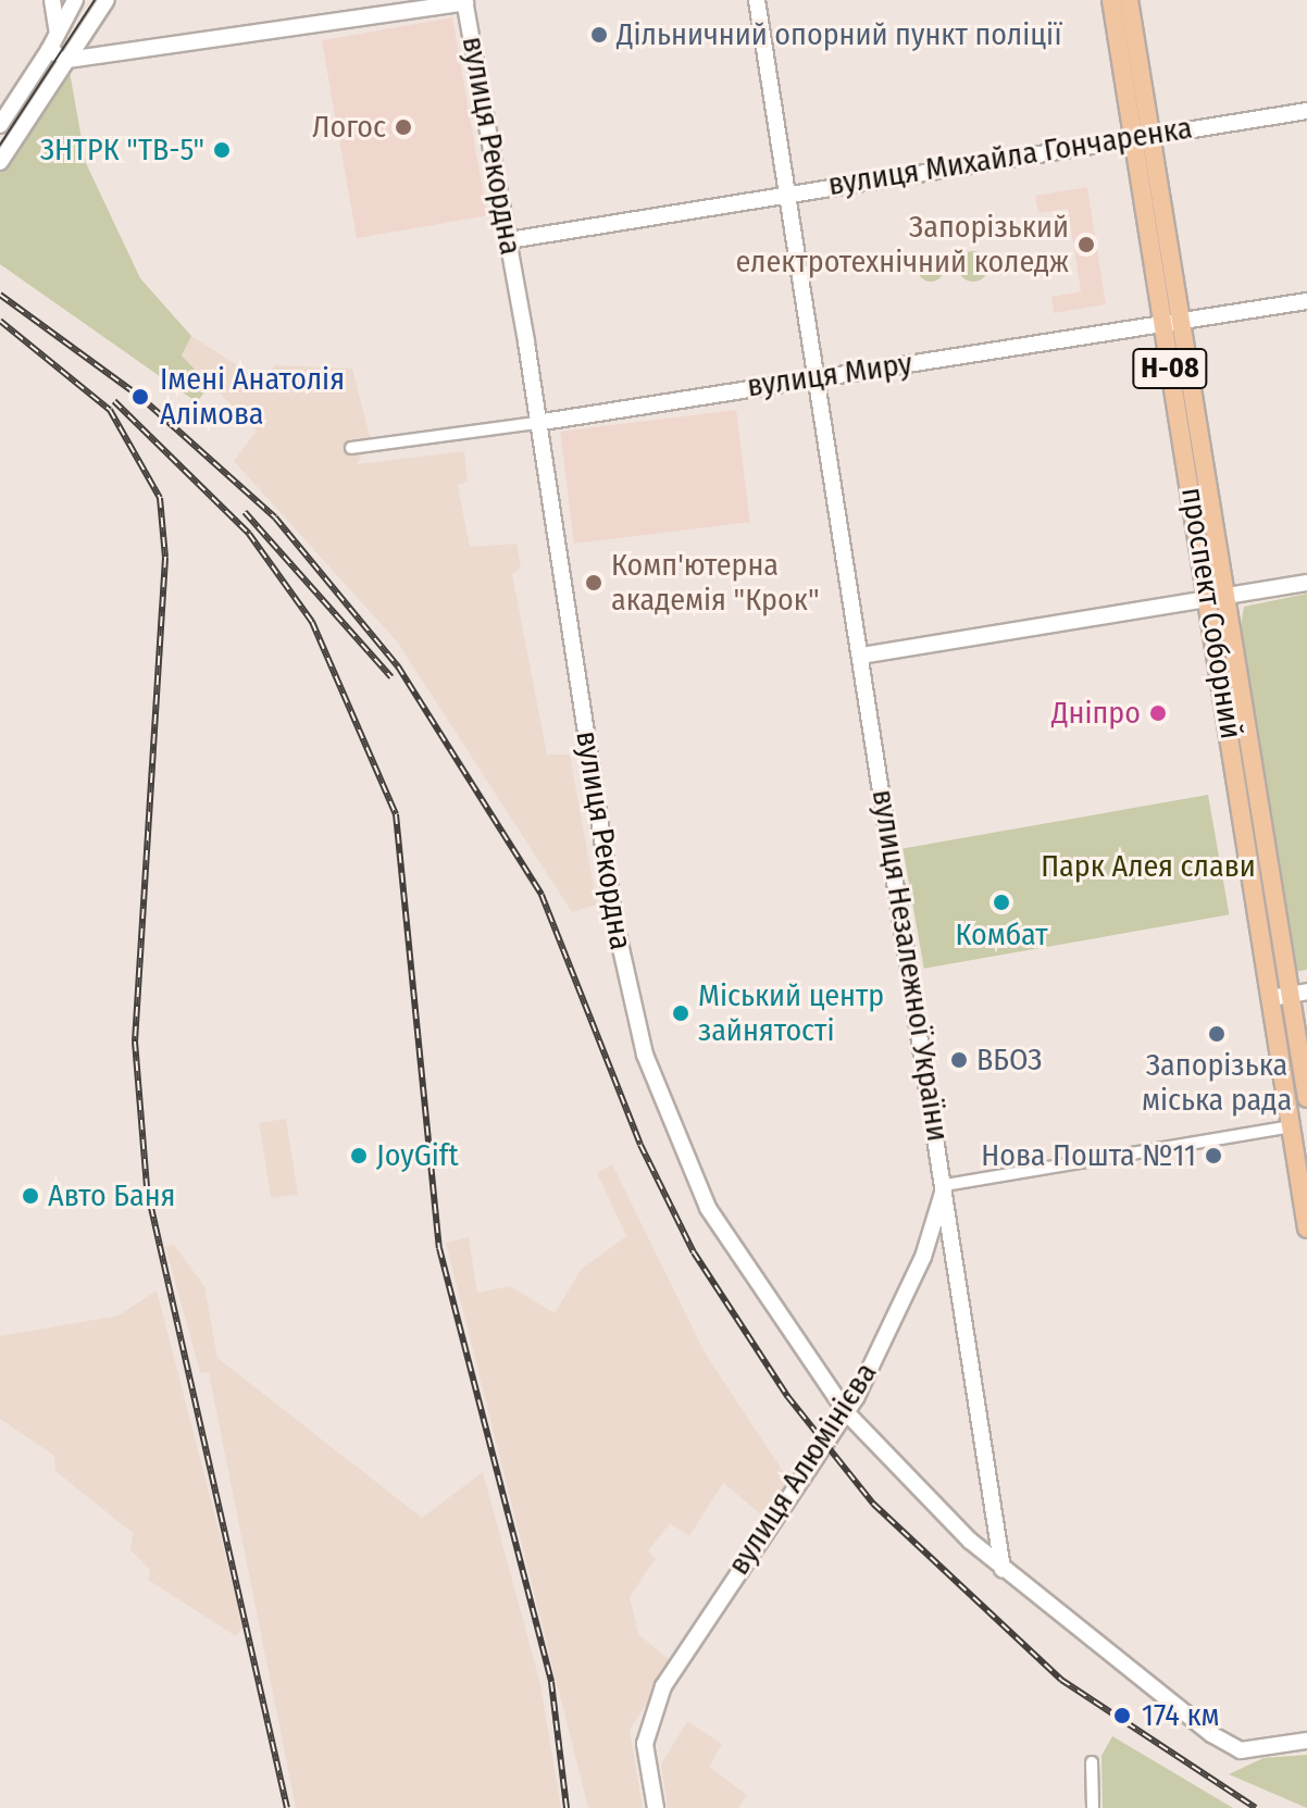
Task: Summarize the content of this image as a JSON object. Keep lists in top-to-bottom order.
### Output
{
  "streets": {
    "main road": ["Н-08", "проспект Соборний"],
    "street": [
      "вулиця Рекордна",
      "вулиця Михайла Гончаренка",
      "вулиця Миру",
      "вулиця Незалежної України",
      "вулиця Алюмінієва"
    ]
  },
  "crossings": [
    ["вулиця Рекордна", "вулиця Михайла Гончаренка"],
    ["вулиця Рекордна", "вулиця Миру"],
    ["вулиця Рекордна", "вулиця Незалежної України"],
    ["вулиця Рекордна", "вулиця Алюмінієва"],
    ["вулиця Михайла Гончаренка", "проспект Соборний"],
    ["вулиця Михайла Гончаренка", "вулиця Незалежної України"],
    ["вулиця Миру", "проспект Соборний"],
    ["вулиця Миру", "вулиця Незалежної України"],
    ["вулиця Незалежної України", "вулиця Алюмінієва"]
  ],
  "parks": ["Парк Алея слави"],
  "places": [
    "Дільничний опорний пункт поліції",
    "Логос",
    "ЗНТРК \"ТВ-5\"",
    "Запорізький електротехнічний коледж",
    "Імені Анатолія Алімова",
    "Комп'ютерна академія \"Крок\"",
    "Дніпро",
    "Комбат",
    "Міський центр зайнятості",
    "Запорізька міська рада",
    "ВБОЗ",
    "JoyGift",
    "Нова Пошта №11",
    "Авто Баня",
    "174 км"
  ]
}
